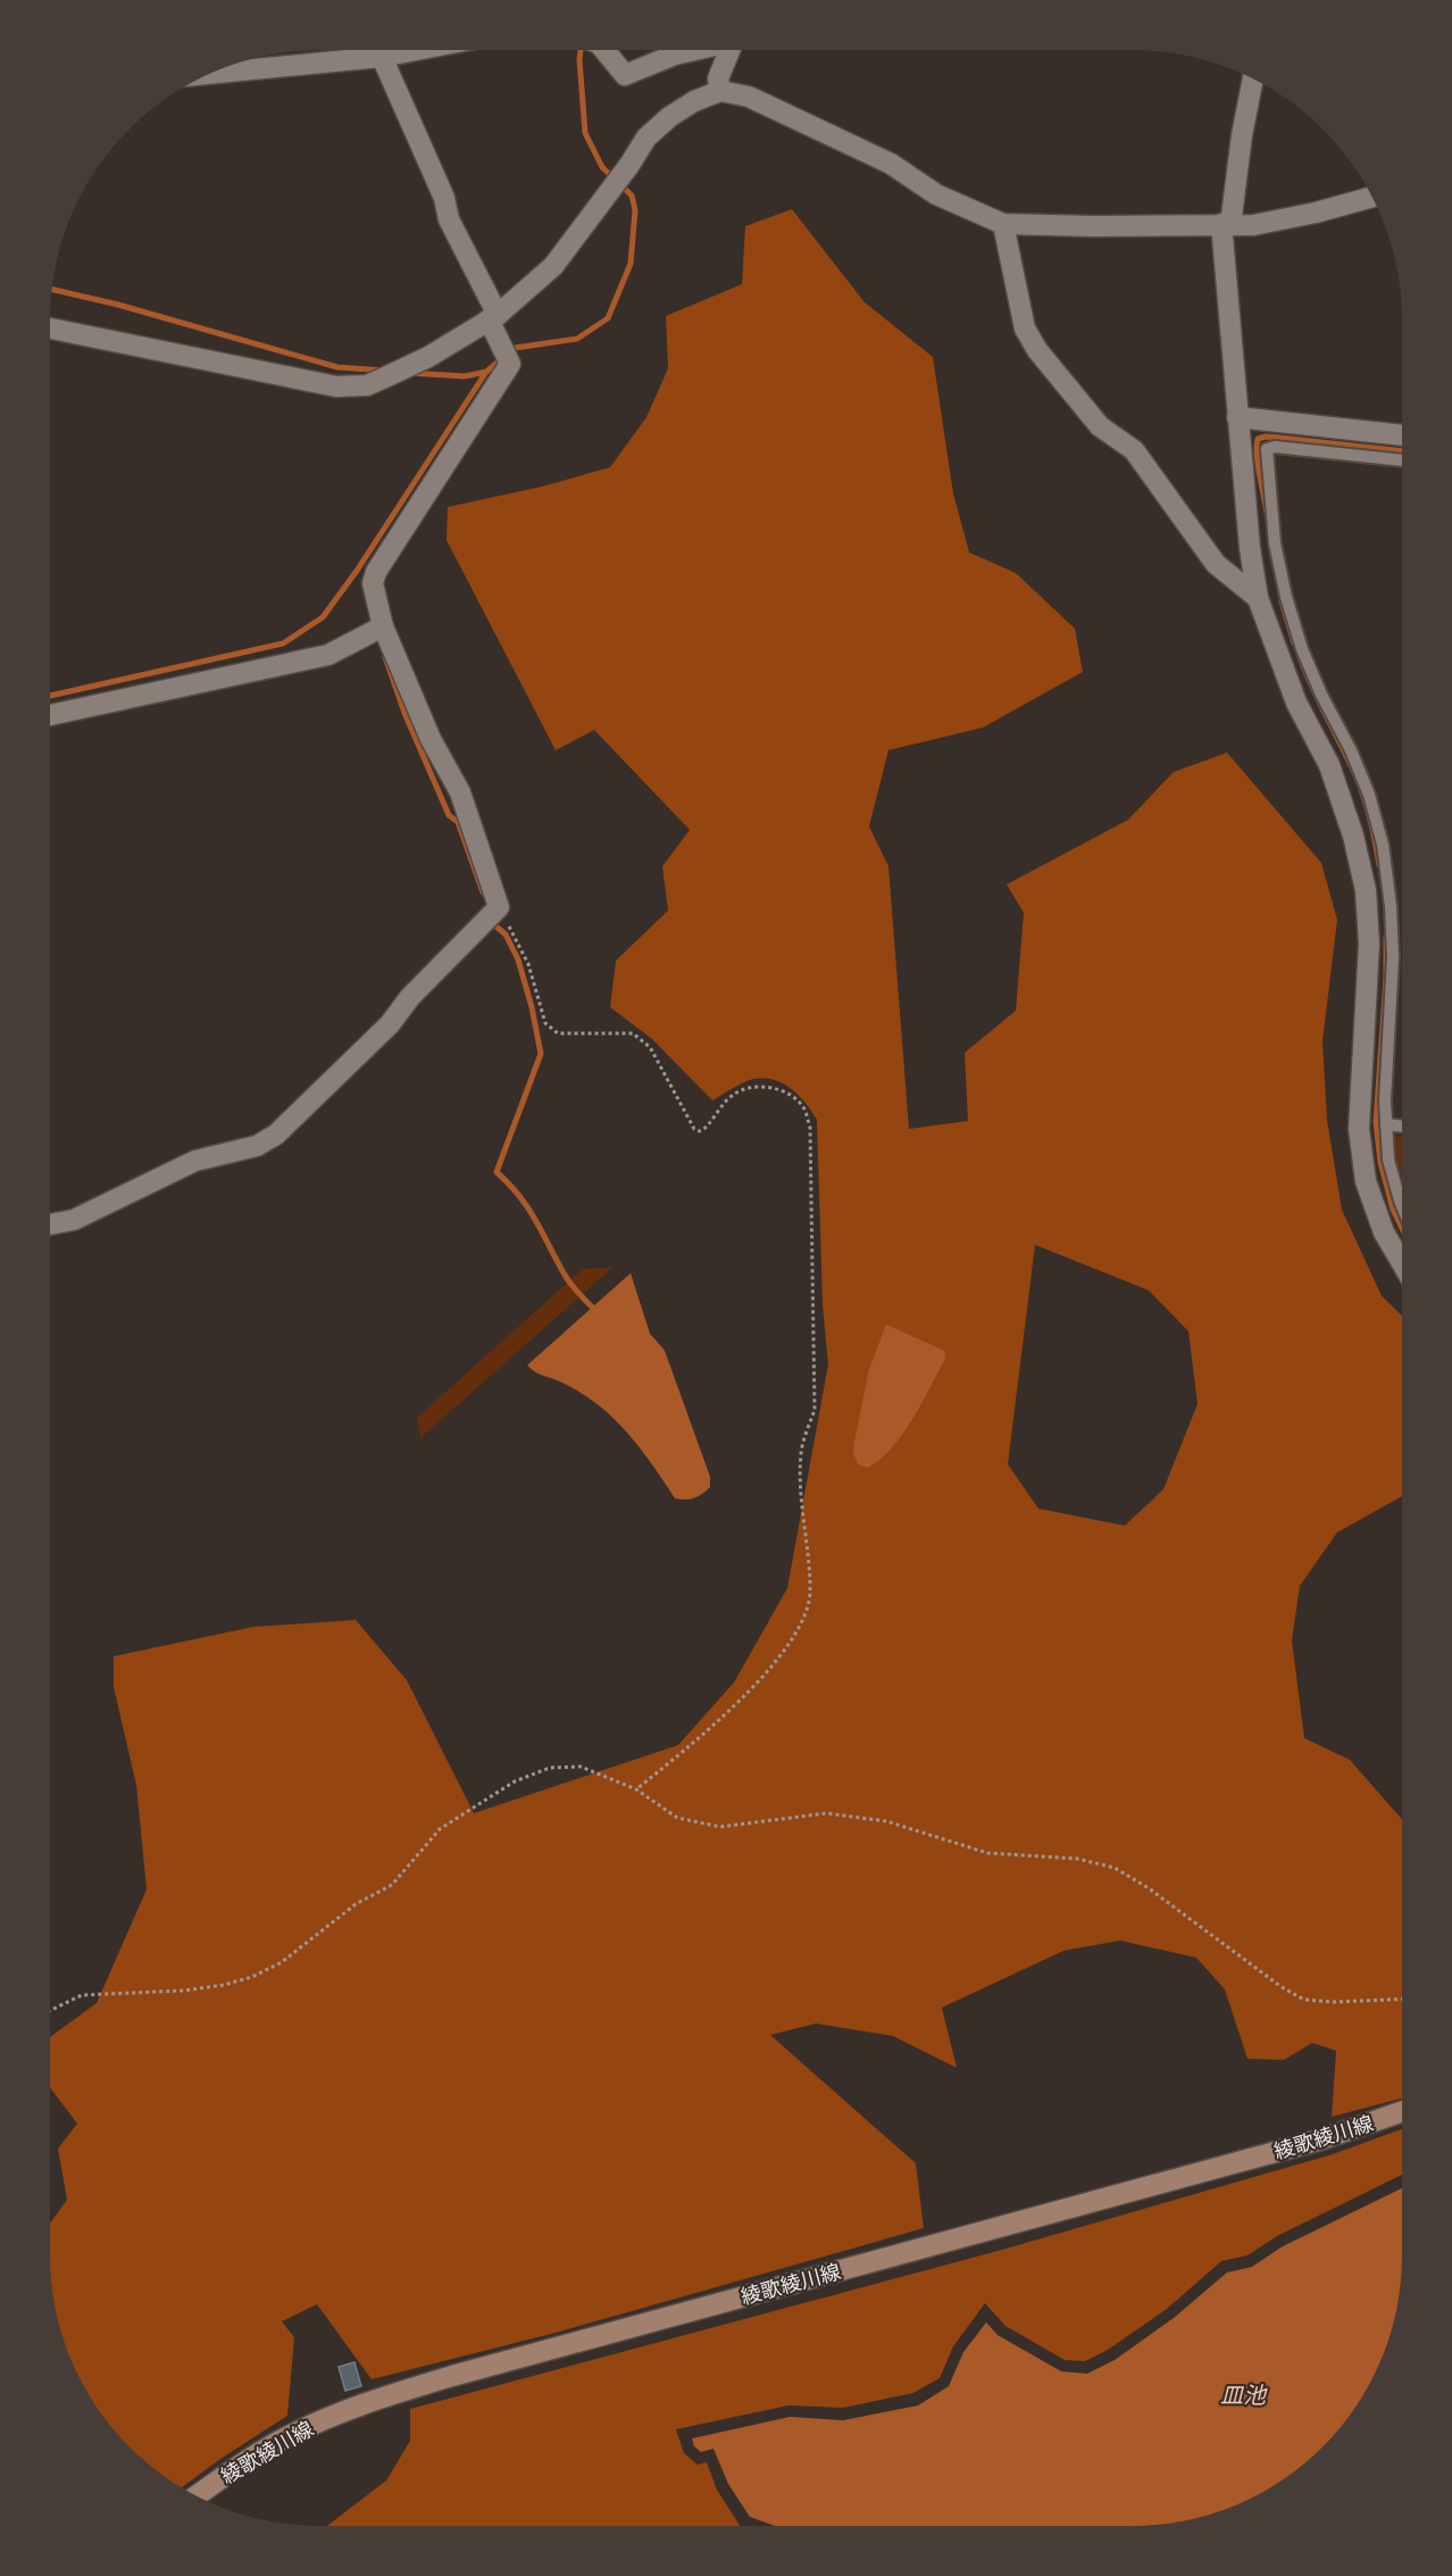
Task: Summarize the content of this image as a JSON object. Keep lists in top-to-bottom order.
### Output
{
  "streets": {
    "main road": ["綾歌綾川線"]
  },
  "water": ["皿池"]
}
